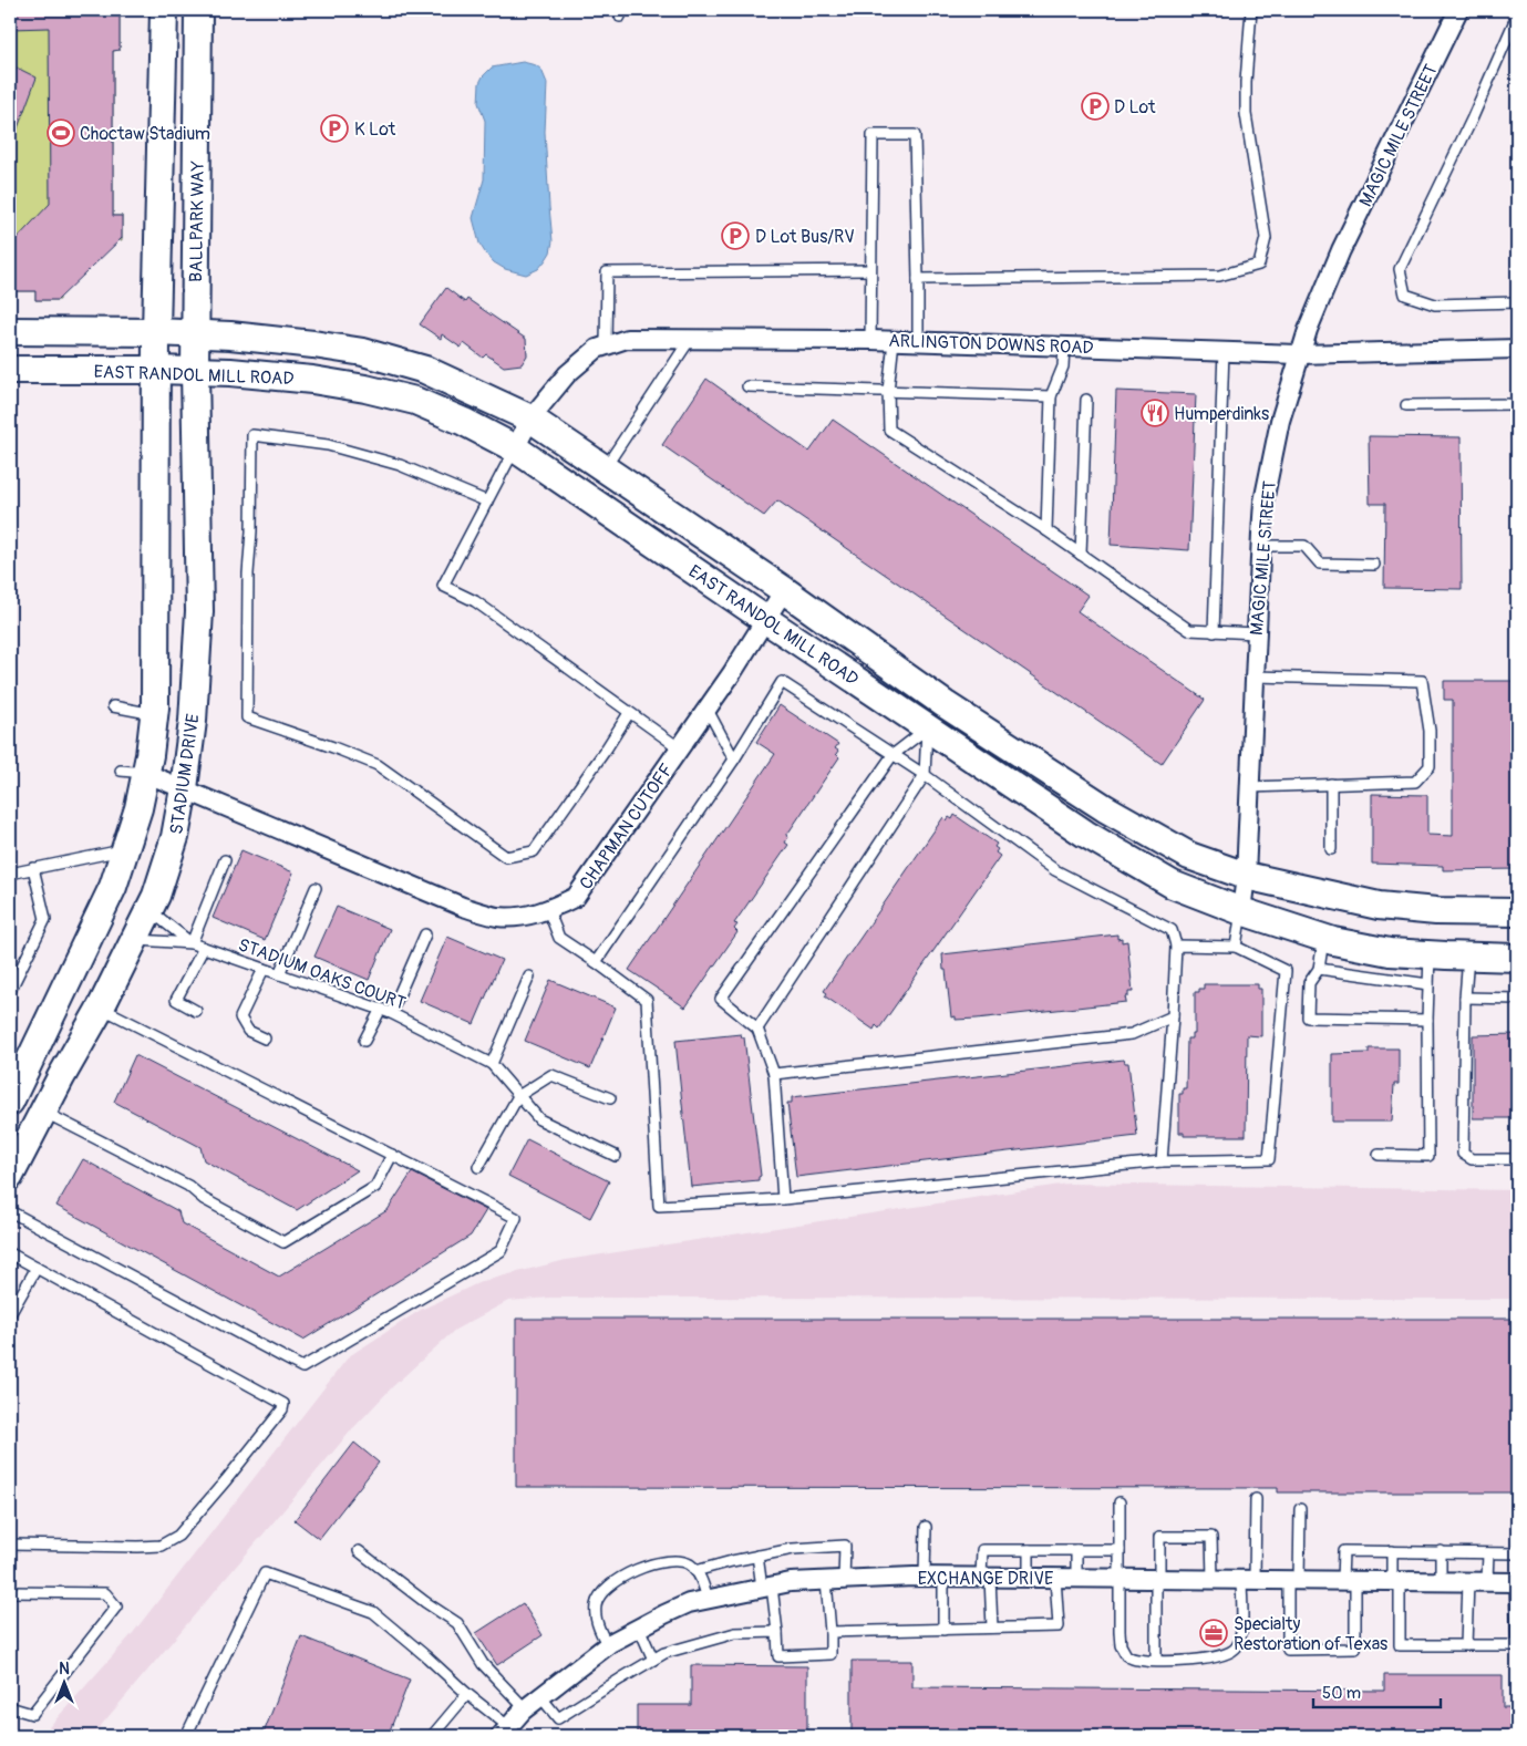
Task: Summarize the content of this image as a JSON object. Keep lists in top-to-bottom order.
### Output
{
  "streets": {
    "main road": ["BALLPARK WAY", "EAST RANDOL MILL ROAD", "STADIUM DRIVE"],
    "street": [
      "MAGIC MILE STREET",
      "ARLINGTON DOWNS ROAD",
      "CHAPMAN CUTOFF",
      "EXCHANGE DRIVE"
    ],
    "lane": ["STADIUM OAKS COURT"]
  },
  "crossings": [
    ["MAGIC MILE STREET", "ARLINGTON DOWNS ROAD"],
    ["MAGIC MILE STREET", "EAST RANDOL MILL ROAD"],
    ["BALLPARK WAY", "EAST RANDOL MILL ROAD"],
    ["BALLPARK WAY", "STADIUM DRIVE"],
    ["ARLINGTON DOWNS ROAD", "EAST RANDOL MILL ROAD"],
    ["EAST RANDOL MILL ROAD", "STADIUM DRIVE"],
    ["EAST RANDOL MILL ROAD", "CHAPMAN CUTOFF"],
    ["STADIUM DRIVE", "CHAPMAN CUTOFF"],
    ["STADIUM DRIVE", "STADIUM OAKS COURT"]
  ],
  "places": {
    "parking": ["D Lot", "K Lot", "D Lot Bus/RV"],
    "sports": ["Choctaw Stadium"],
    "restaurant": ["Humperdinks"],
    "office": ["Specialty Restoration of Texas"]
  },
  "scale_bar": "50 m",
  "north": "top"
}
